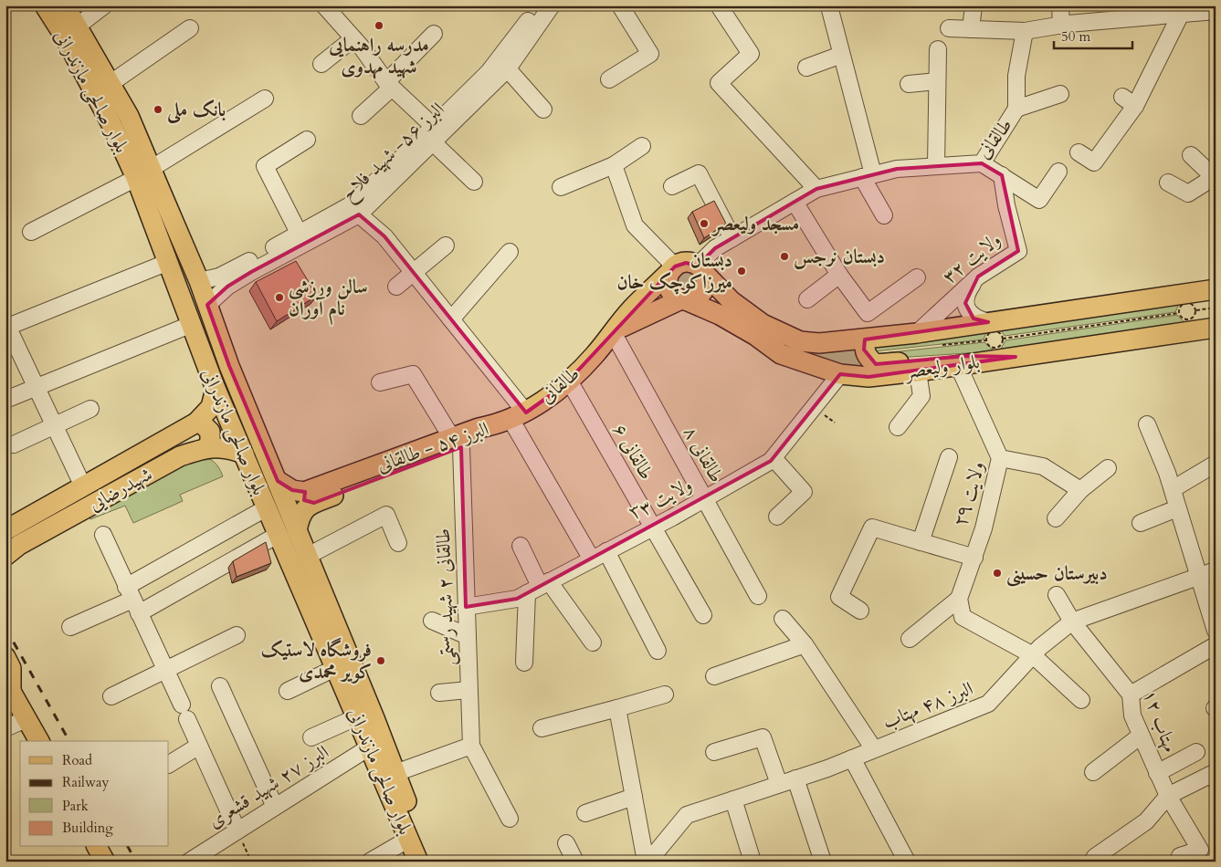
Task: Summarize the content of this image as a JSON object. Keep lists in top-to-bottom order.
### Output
{
  "streets": {
    "main road": [
      "بلوار صالحی مازندرانی",
      "طالقانی",
      "بلوار ولیعصر",
      "البرز ۵۴ - طالقانی",
      "شهیدرضایی"
    ],
    "street": [
      "البرز ۵۶- شهید فلاح",
      "ولایت ۳۲",
      "طالقانی ۶",
      "طالقانی ۸",
      "ولایت ٢٩",
      "ولایت ٣۳",
      "طالقانی ۲ شهید رستمی",
      "البرز ۴۸ مهتاب",
      "مهتاب ۱۲",
      "البرز ۲۷ شهید قشعری"
    ]
  },
  "crossings": [
    ["بلوار صالحی مازندرانی", "البرز ۵۶- شهید فلاح"],
    ["بلوار صالحی مازندرانی", "البرز ۵۴ - طالقانی"],
    ["بلوار صالحی مازندرانی", "شهیدرضایی"],
    ["بلوار صالحی مازندرانی", "البرز ۲۷ شهید قشعری"],
    ["طالقانی", "بلوار ولیعصر"],
    ["طالقانی", "البرز ۵۴ - طالقانی"],
    ["طالقانی", "طالقانی ۶"],
    ["طالقانی", "طالقانی ۸"],
    ["ولایت ۳۲", "بلوار ولیعصر"],
    ["بلوار ولیعصر", "ولایت ٢٩"],
    ["بلوار ولیعصر", "ولایت ٣۳"],
    ["البرز ۵۴ - طالقانی", "طالقانی ۲ شهید رستمی"],
    ["طالقانی ۶", "ولایت ٣۳"],
    ["طالقانی ۸", "ولایت ٣۳"],
    ["ولایت ٣۳", "طالقانی ۲ شهید رستمی"],
    ["البرز ۴۸ مهتاب", "مهتاب ۱۲"]
  ],
  "places": [
    "مدرسه راهنمایی شهید مهدوی",
    "بانک ملی",
    "مسجد ولیعصر",
    "دبستان نرجس",
    "دبستان میرزاکوچک خان",
    "سالن ورزشی نام آوران",
    "دبیرستان حسینی",
    "فروشگاه لاستیک کویر محمدی"
  ],
  "legend": [
    "Road",
    "Railway",
    "Park",
    "Building"
  ],
  "scale_bar": "50 m"
}
